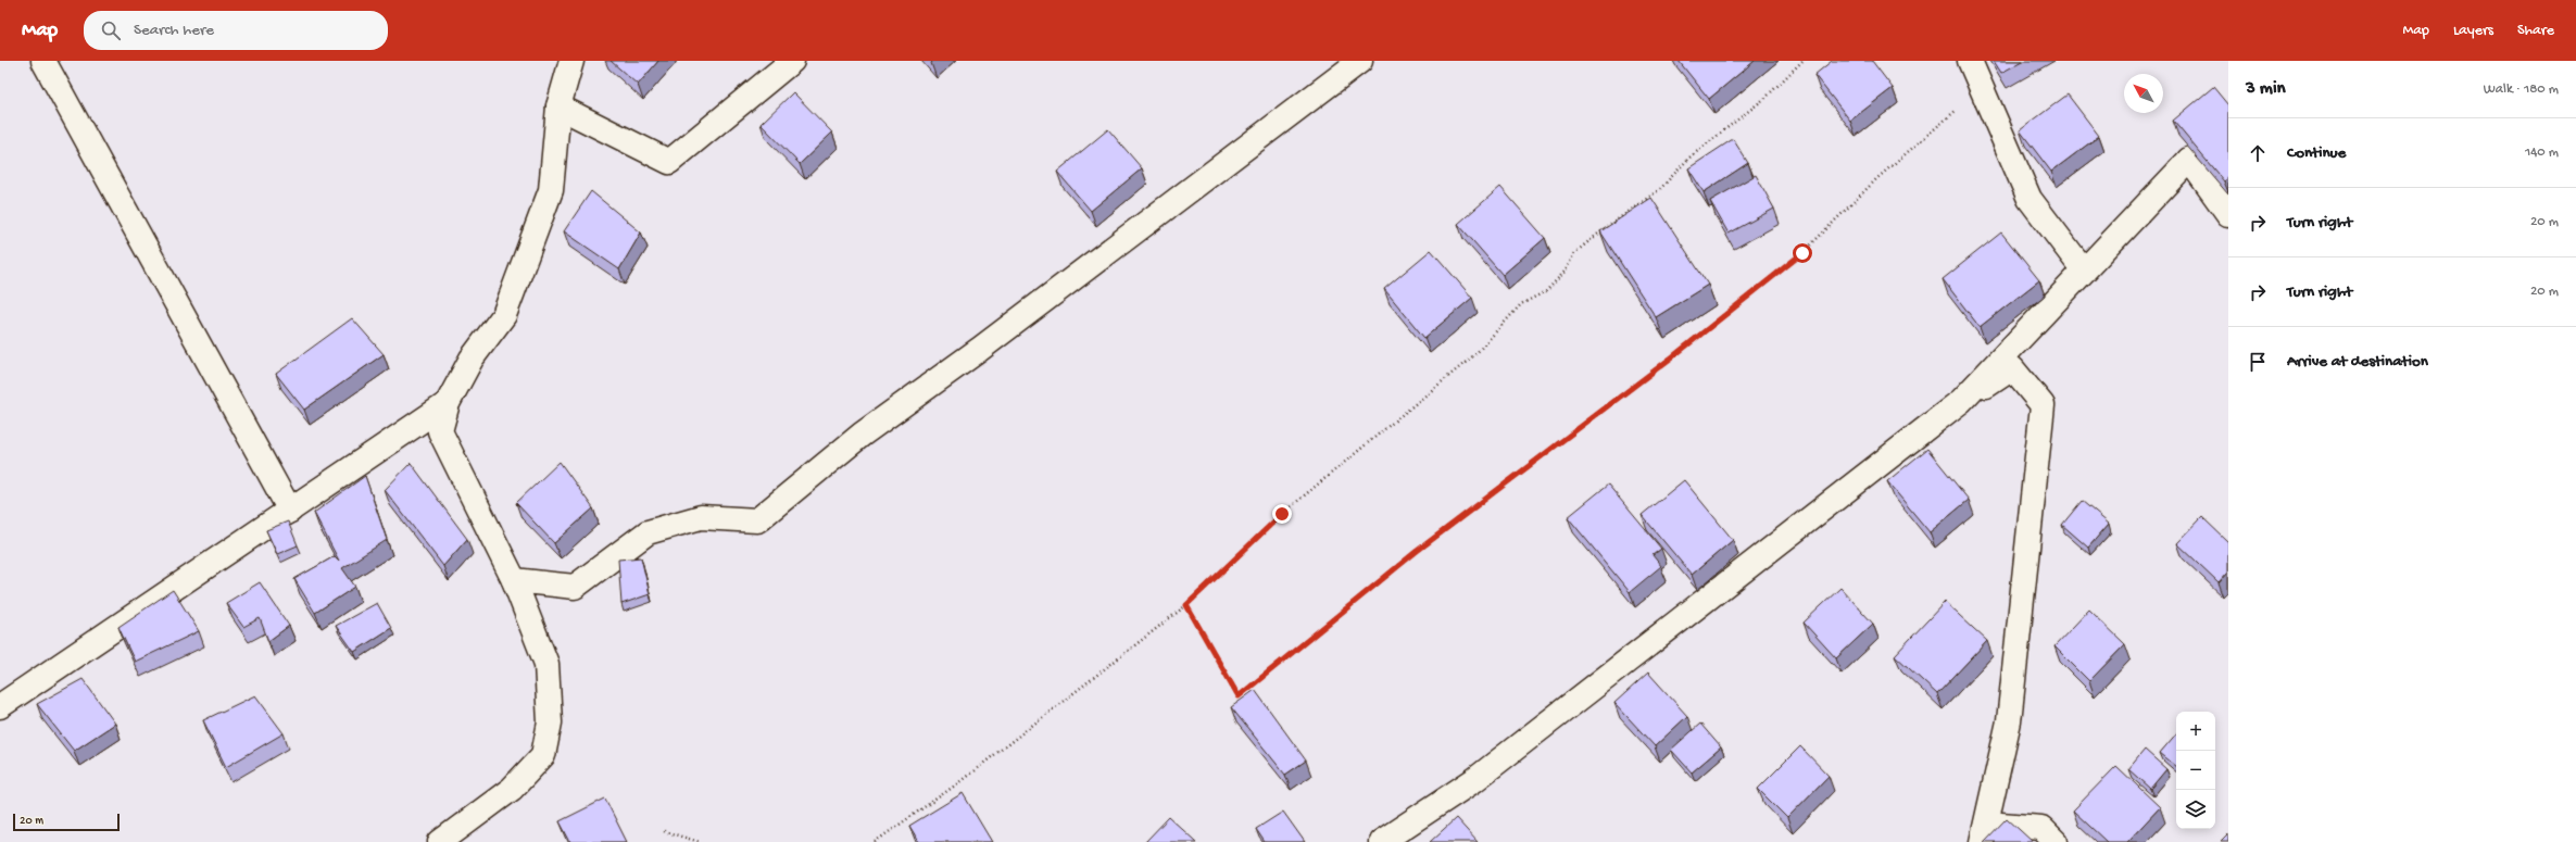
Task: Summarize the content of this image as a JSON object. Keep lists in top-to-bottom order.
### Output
{
  "scale_bar": "20 m",
  "north": "top left",
  "page": {
    "header": "Map",
    "search": "Search here",
    "nav": ["Map", "Layers", "Share"],
    "heading": ["3 min", "Walk · 180 m"],
    "list": [
      ["Continue", "140 m"],
      ["Turn right", "20 m"],
      ["Turn right", "20 m"],
      "Arrive at destination"
    ],
    "map_buttons": ["+", "−"],
    "scale": "20 m"
  }
}
